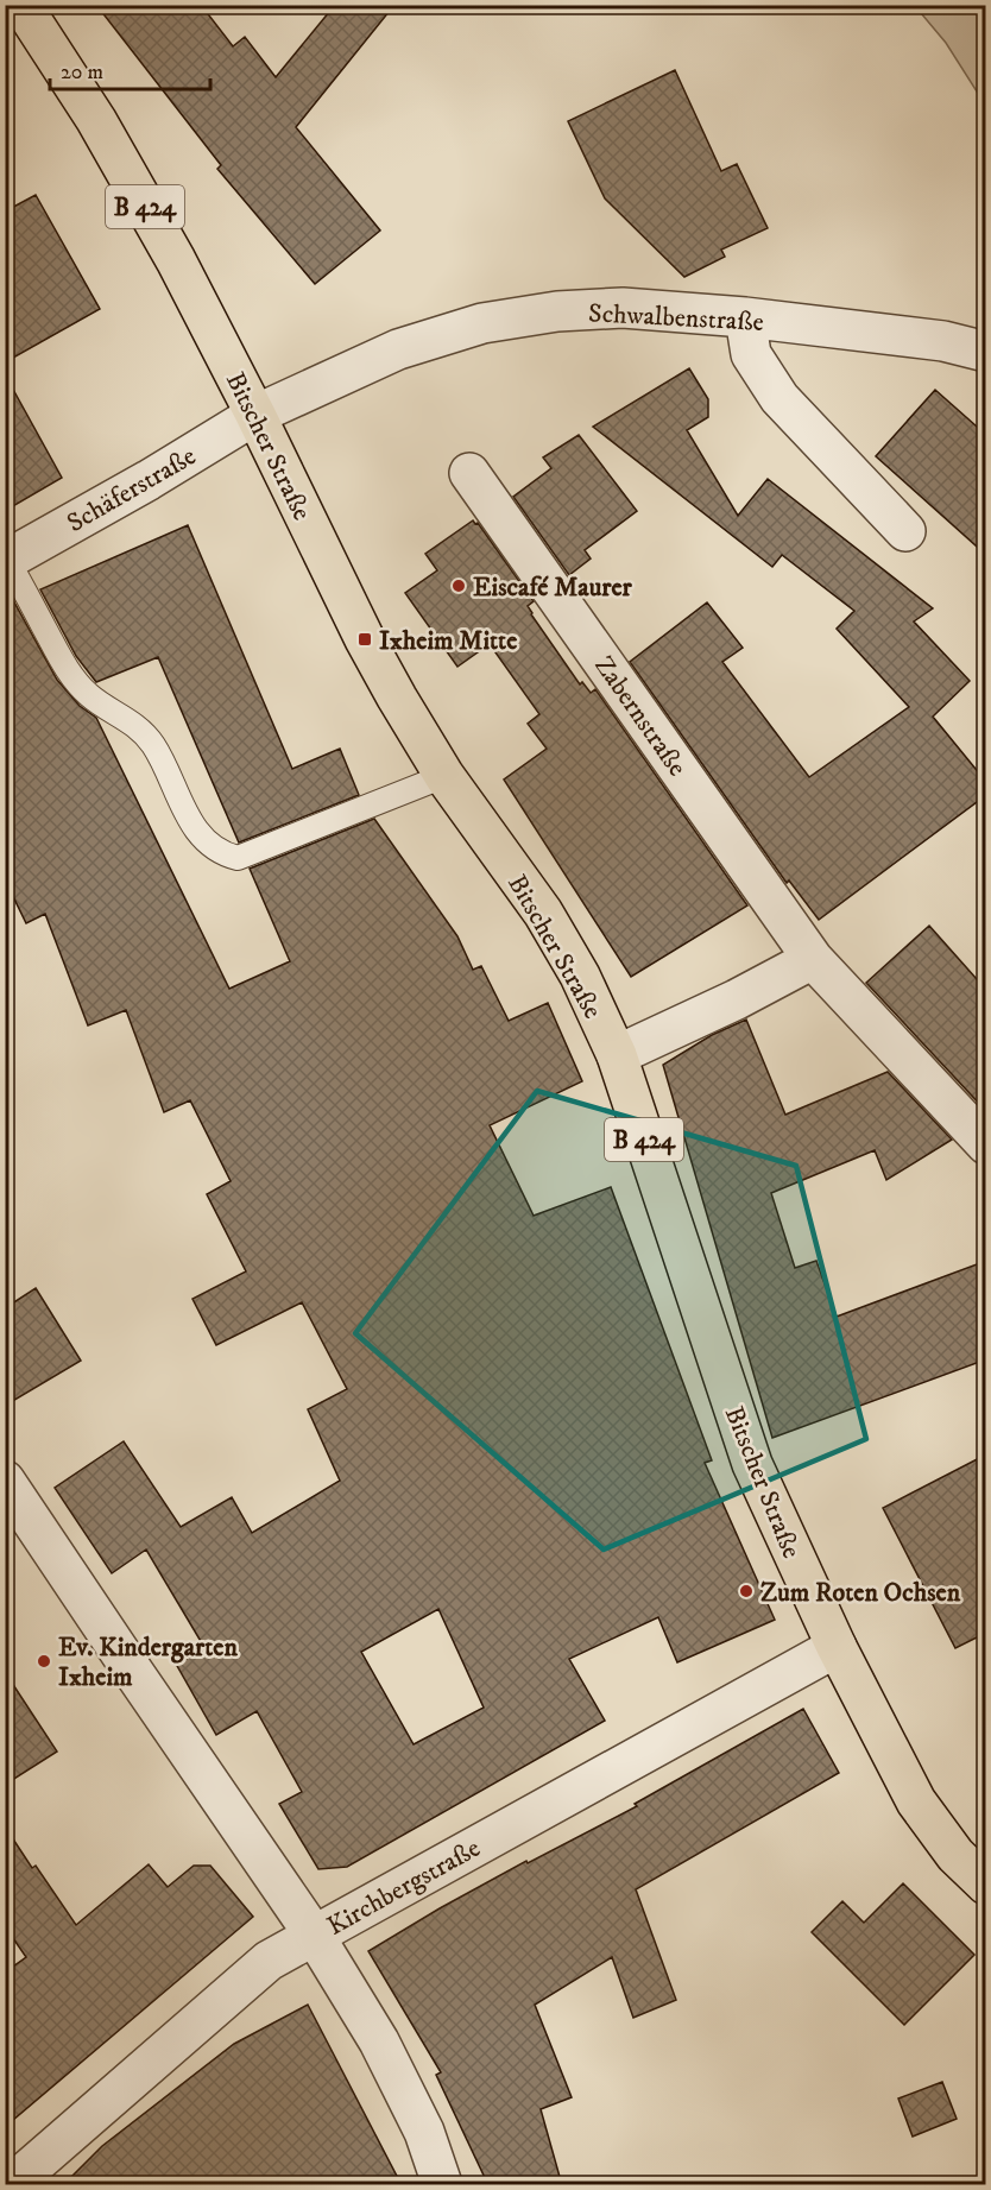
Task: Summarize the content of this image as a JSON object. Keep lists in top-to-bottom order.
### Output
{
  "streets": {
    "main road": ["B 424", "Bitscher Straße"],
    "street": [
      "Schwalbenstraße",
      "Schäferstraße",
      "Zabernstraße",
      "Kirchbergstraße"
    ]
  },
  "crossings": [
    ["Schwalbenstraße", "Bitscher Straße"],
    ["Schwalbenstraße", "Schäferstraße"],
    ["Bitscher Straße", "Schäferstraße"],
    ["Bitscher Straße", "Kirchbergstraße"]
  ],
  "places": {
    "other": ["Eiscafé Maurer", "Zum Roten Ochsen", "Ev. Kindergarten Ixheim"],
    "transit": ["Ixheim Mitte"]
  },
  "scale_bar": "20 m"
}
